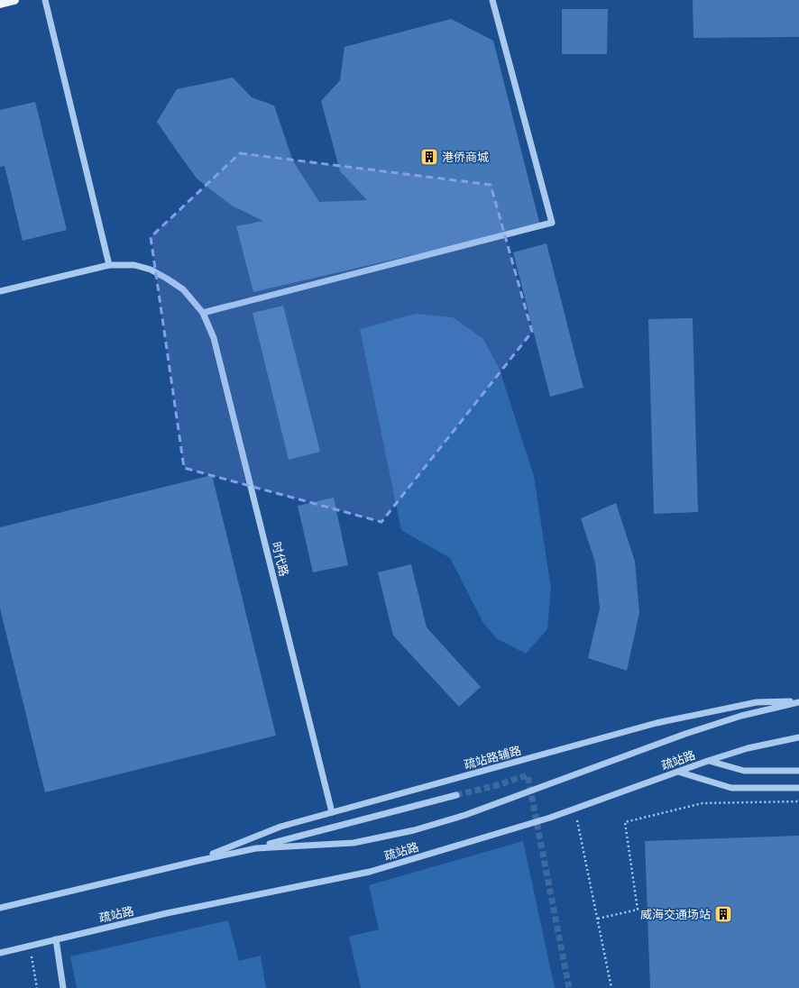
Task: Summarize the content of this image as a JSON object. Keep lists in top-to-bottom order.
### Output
{
  "streets": {
    "street": ["时代路", "疏站路辅路", "疏站路"]
  },
  "crossings": [
    ["时代路", "疏站路辅路"],
    ["疏站路辅路", "疏站路"]
  ],
  "places": {
    "building": ["港侨商城", "威海交通场站"]
  }
}
